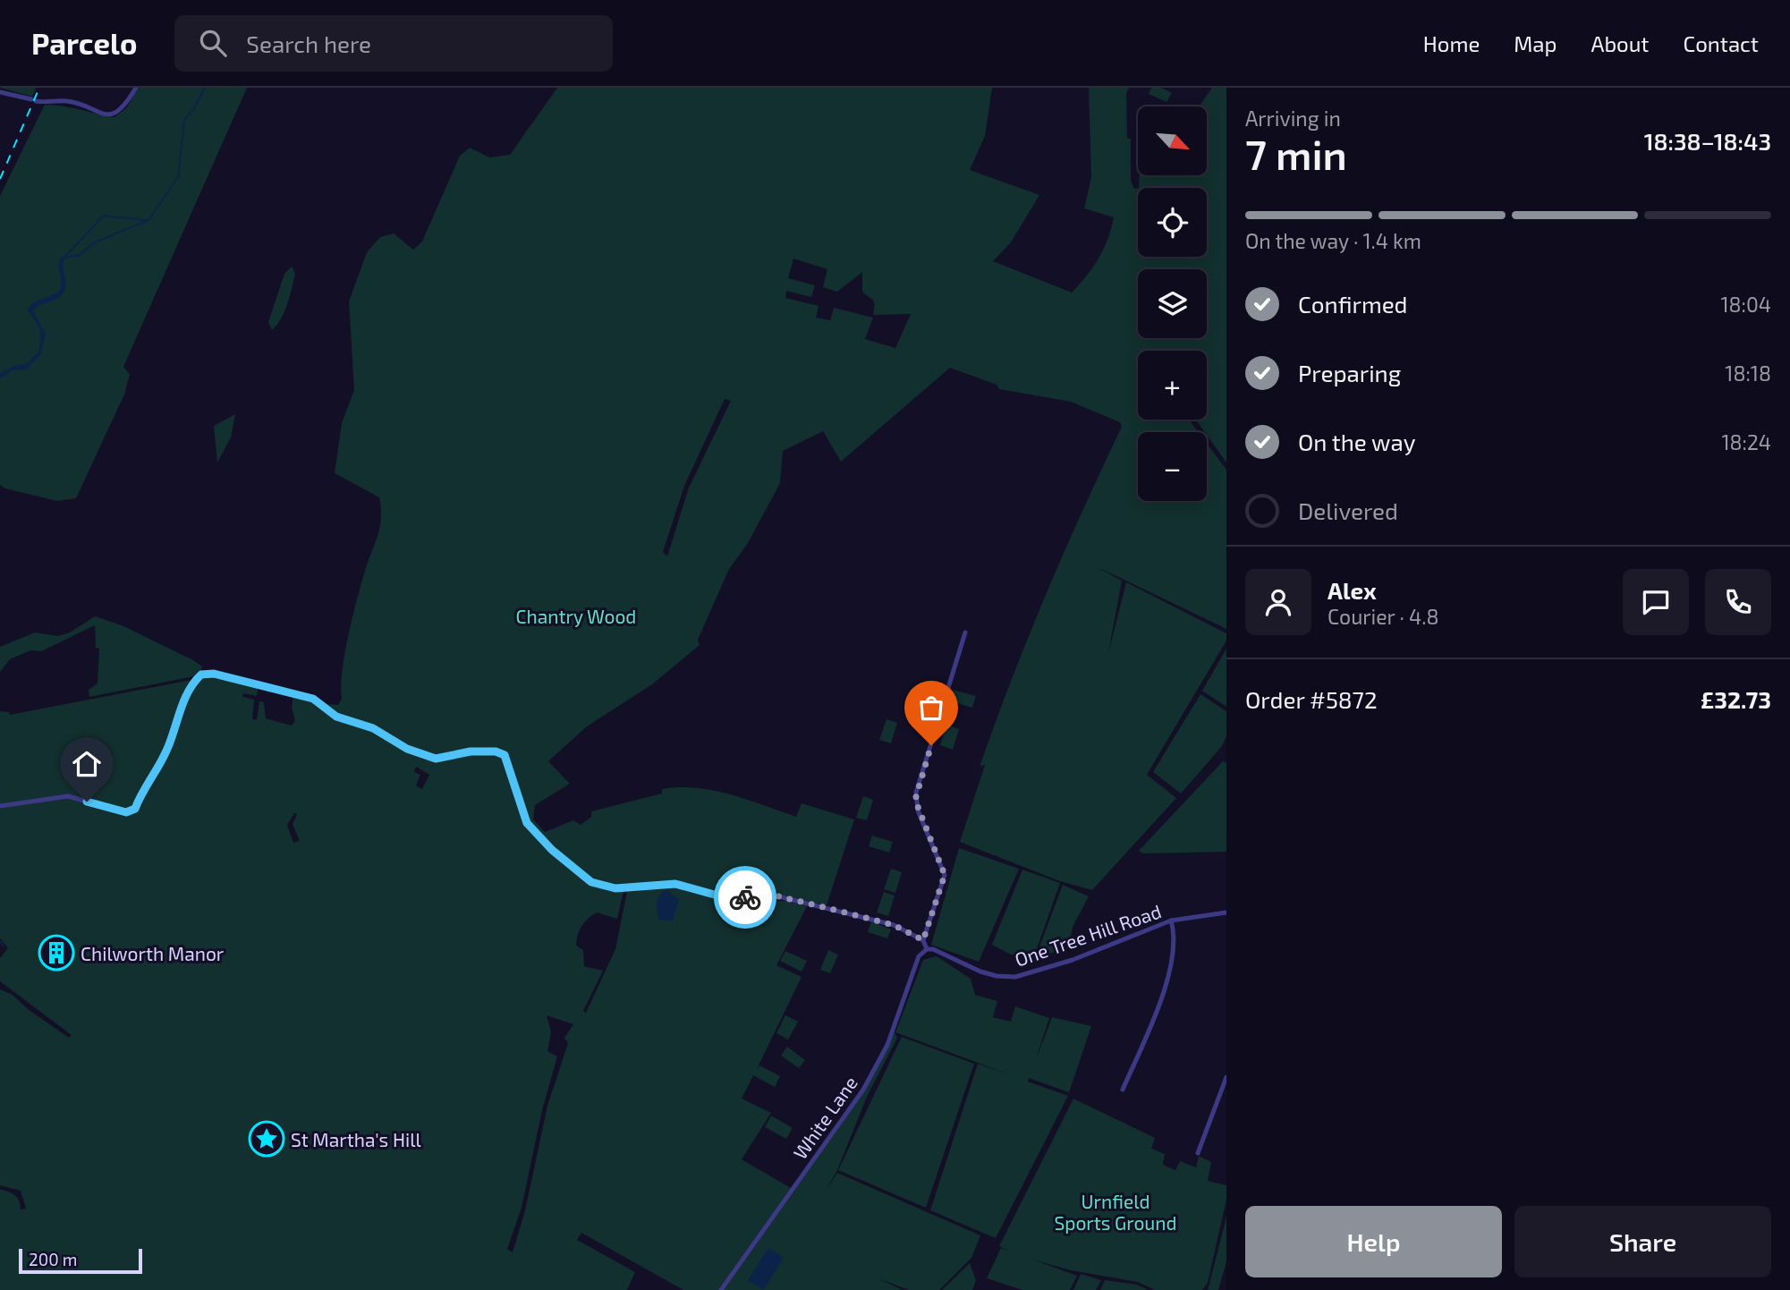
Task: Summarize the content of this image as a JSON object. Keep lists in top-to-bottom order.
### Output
{
  "streets": {
    "street": ["One Tree Hill Road", "White Lane"]
  },
  "crossings": [
    ["One Tree Hill Road", "White Lane"]
  ],
  "parks": ["Chantry Wood", "Urnfield Sports Ground"],
  "places": {
    "building": ["Chilworth Manor"],
    "place": ["St Martha's Hill"]
  },
  "scale_bar": "200 m",
  "north": "bottom right",
  "page": {
    "header": "Parcelo",
    "search": "Search here",
    "nav": [
      "Home",
      "Map",
      "About",
      "Contact"
    ],
    "heading": ["7 min", "Arriving in", "18:38–18:43"],
    "panel": [
      "Alex",
      "Courier · 4.8",
      "Order #5872",
      "£32.73"
    ],
    "map_buttons": ["+", "−"],
    "bar": "On the way · 1.4 km",
    "list": [
      ["Confirmed", "18:04"],
      ["Preparing", "18:18"],
      ["On the way", "18:24"],
      "Delivered"
    ],
    "buttons": ["Help", "Share"],
    "scale": "200 m"
  }
}
